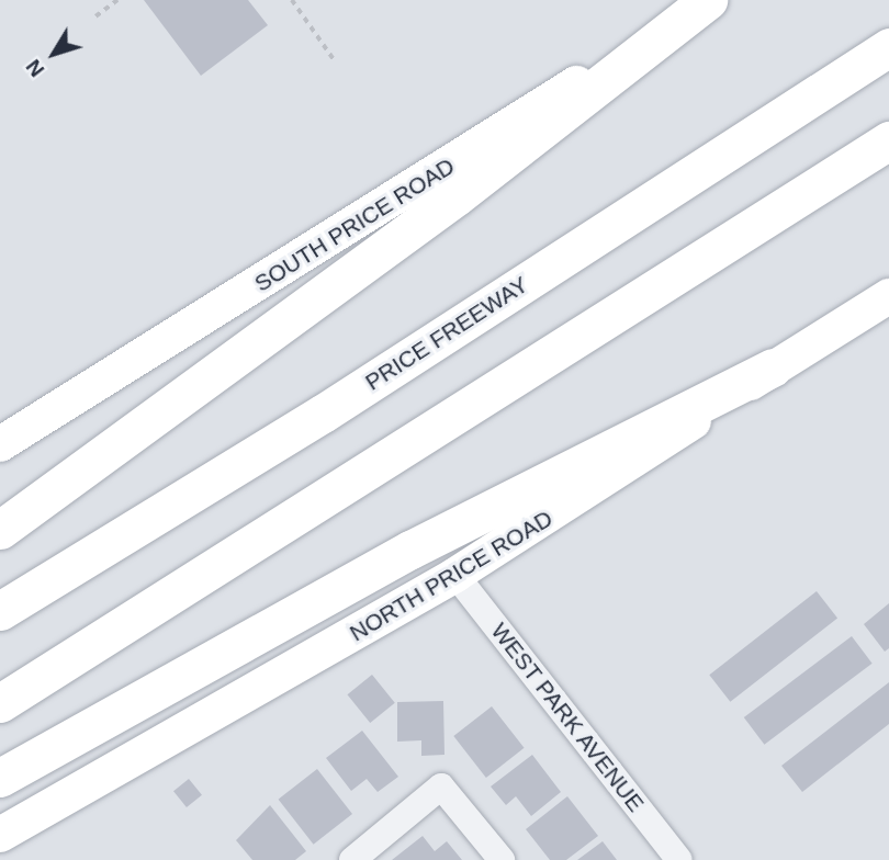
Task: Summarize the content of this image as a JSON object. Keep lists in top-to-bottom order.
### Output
{
  "streets": {
    "highway": ["PRICE FREEWAY"],
    "main road": ["SOUTH PRICE ROAD", "NORTH PRICE ROAD"],
    "street": ["WEST PARK AVENUE"]
  },
  "crossings": [
    ["NORTH PRICE ROAD", "WEST PARK AVENUE"]
  ],
  "north": "bottom left"
}
